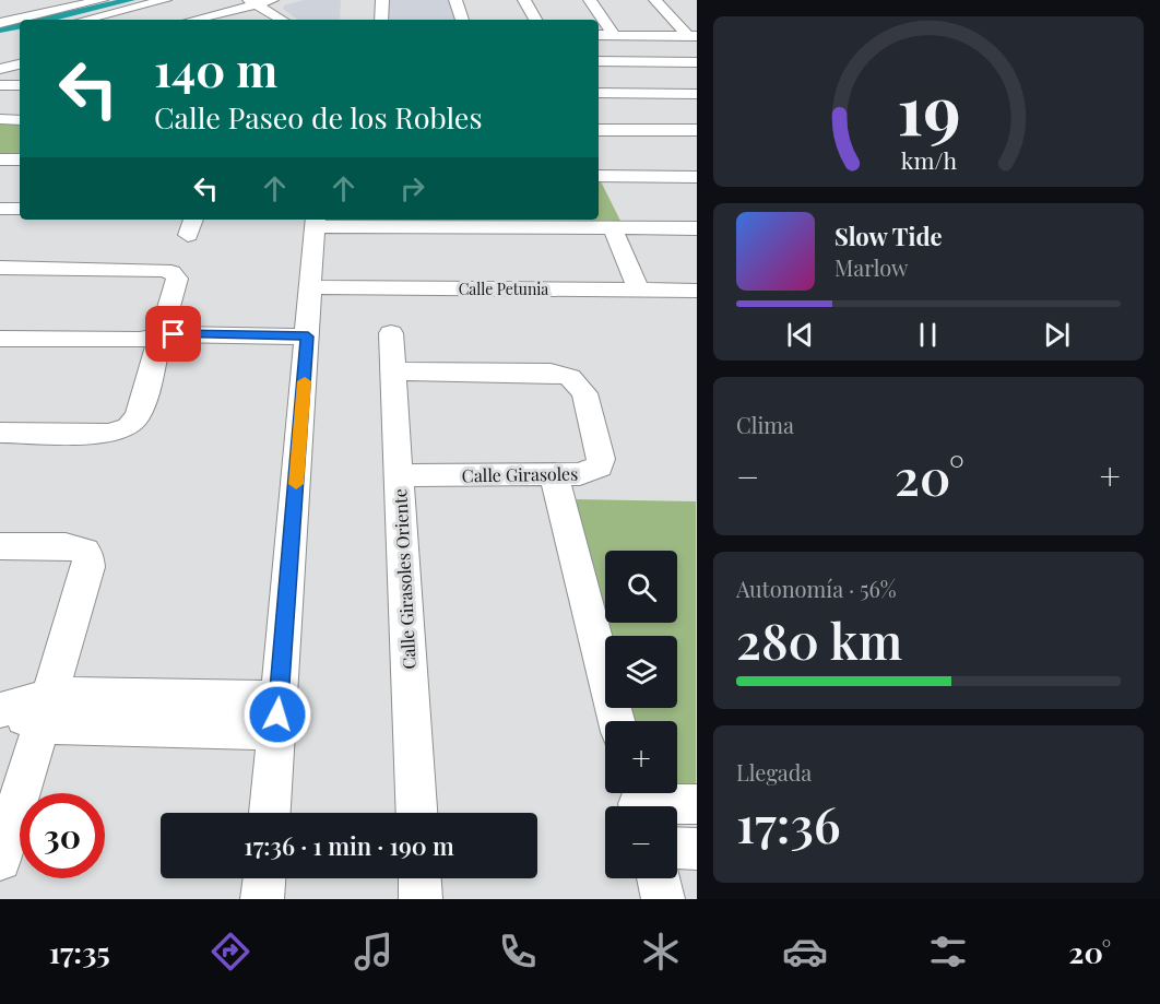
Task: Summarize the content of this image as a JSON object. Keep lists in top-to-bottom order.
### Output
{
  "streets": {
    "street": ["Calle Petunia", "Calle Girasoles", "Calle Girasoles Oriente"]
  },
  "crossings": [
    ["Calle Girasoles", "Calle Girasoles Oriente"]
  ],
  "page": {
    "turn": ["140 m", "Calle Paseo de los Robles"],
    "song": ["Slow Tide", "Marlow"],
    "tile": [
      "Clima",
      ["Autonomía · 56%", "280 km"],
      ["Llegada", "17:36"]
    ],
    "heat": ["−", "20°", "+"],
    "map_buttons": ["+", "−"],
    "limit": "30",
    "trip": "17:36 · 1 min · 190 m",
    "tabs": ["17:35", "20°"],
    "gauge": ["19", "km/h"]
  }
}
